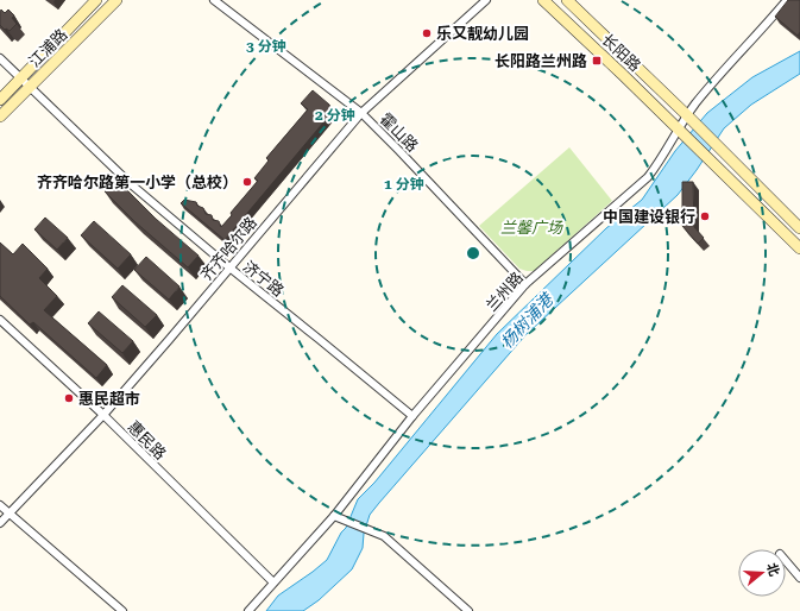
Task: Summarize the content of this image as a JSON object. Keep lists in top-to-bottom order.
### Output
{
  "streets": {
    "main road": ["江浦路", "长阳路"],
    "street": [
      "霍山路",
      "齐齐哈尔路",
      "济宁路",
      "兰州路",
      "惠民路"
    ]
  },
  "crossings": [
    ["江浦路", "济宁路"],
    ["长阳路", "兰州路"],
    ["霍山路", "齐齐哈尔路"],
    ["霍山路", "兰州路"],
    ["齐齐哈尔路", "济宁路"],
    ["齐齐哈尔路", "惠民路"],
    ["济宁路", "兰州路"],
    ["兰州路", "惠民路"]
  ],
  "water": ["杨树浦港"],
  "parks": ["兰馨广场"],
  "places": {
    "other": [
      "乐又靓幼儿园",
      "齐齐哈尔路第一小学（总校）",
      "中国建设银行",
      "惠民超市"
    ],
    "transit": ["长阳路兰州路"]
  },
  "north": "right",
  "rings": ["3 分钟", "2 分钟", "1 分钟"]
}
